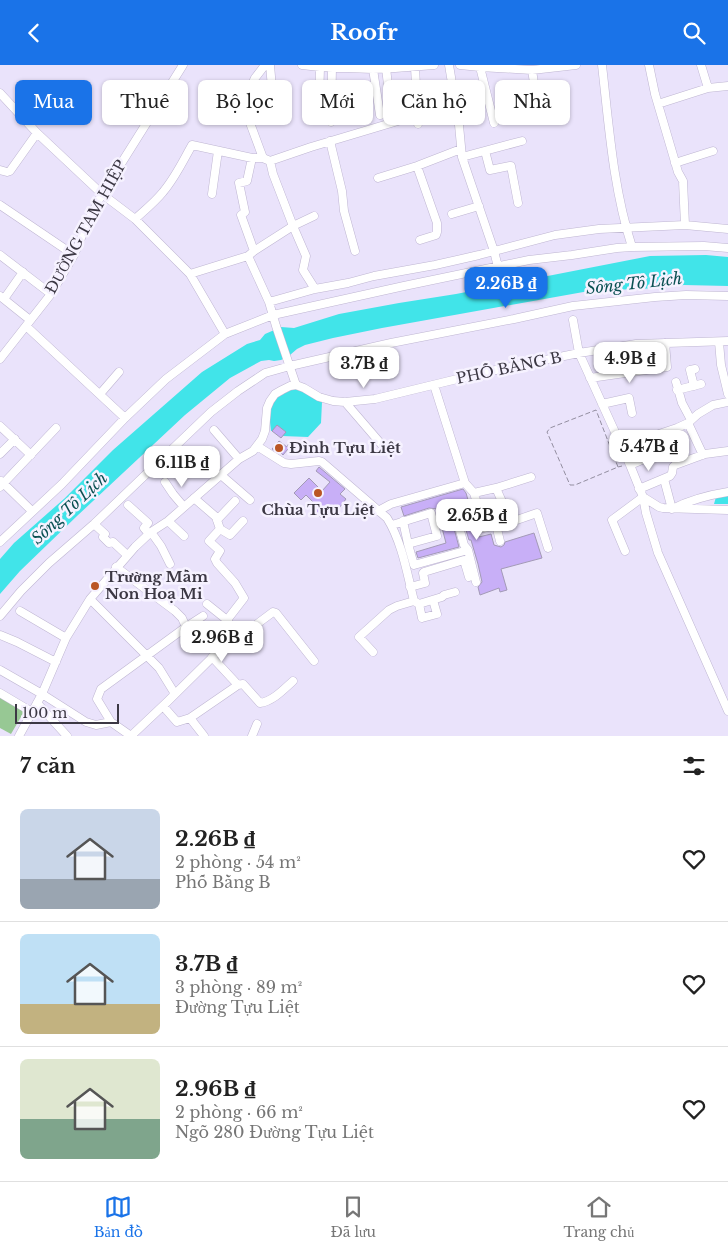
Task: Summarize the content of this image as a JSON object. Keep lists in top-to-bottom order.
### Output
{
  "streets": {
    "street": ["ĐƯỜNG TAM HIỆP", "PHỐ BẰNG B"]
  },
  "water": ["Sông Tô Lịch"],
  "places": ["Đình Tựu Liệt", "Chùa Tựu Liệt", "Trường Mầm Non Hoạ Mi"],
  "scale_bar": "100 m",
  "page": {
    "header": "Roofr",
    "chip": [
      "Mua",
      "Thuê",
      "Bộ lọc",
      "Mới",
      "Căn hộ",
      "Nhà"
    ],
    "price": [
      "2.26B ₫",
      "4.9B ₫",
      "3.7B ₫",
      "5.47B ₫",
      "6.11B ₫",
      "2.65B ₫",
      "2.96B ₫"
    ],
    "scale": "100 m",
    "heading": "7 căn",
    "list": [
      {
        "name": "2.26B ₫",
        "note": "2 phòng · 54 m² · Phố Bằng B"
      },
      {
        "name": "3.7B ₫",
        "note": "3 phòng · 89 m² · Đường Tựu Liệt"
      },
      {
        "name": "2.96B ₫",
        "note": "2 phòng · 66 m² · Ngõ 280 Đường Tựu Liệt"
      }
    ],
    "tabs": ["Bản đồ", "Đã lưu", "Trang chủ"]
  }
}
